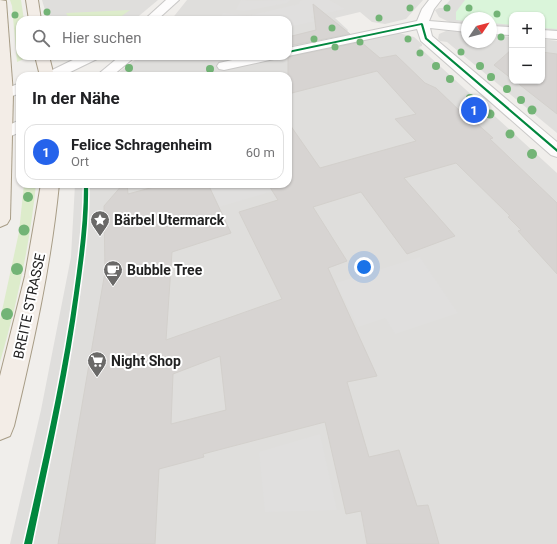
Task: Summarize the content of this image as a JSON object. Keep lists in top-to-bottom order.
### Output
{
  "streets": {
    "main road": ["BREITE STRASSE"]
  },
  "places": {
    "place": ["Bärbel Utermarck"],
    "cafe": ["Bubble Tree"],
    "supermarket": ["Night Shop"]
  },
  "north": "top right",
  "page": {
    "map_buttons": ["+", "−"],
    "search": "Hier suchen",
    "heading": "In der Nähe",
    "pins": "1",
    "list": [
      {
        "mark": "1",
        "name": "Felice Schragenheim",
        "note": "Ort",
        "value": "60 m"
      }
    ]
  }
}
